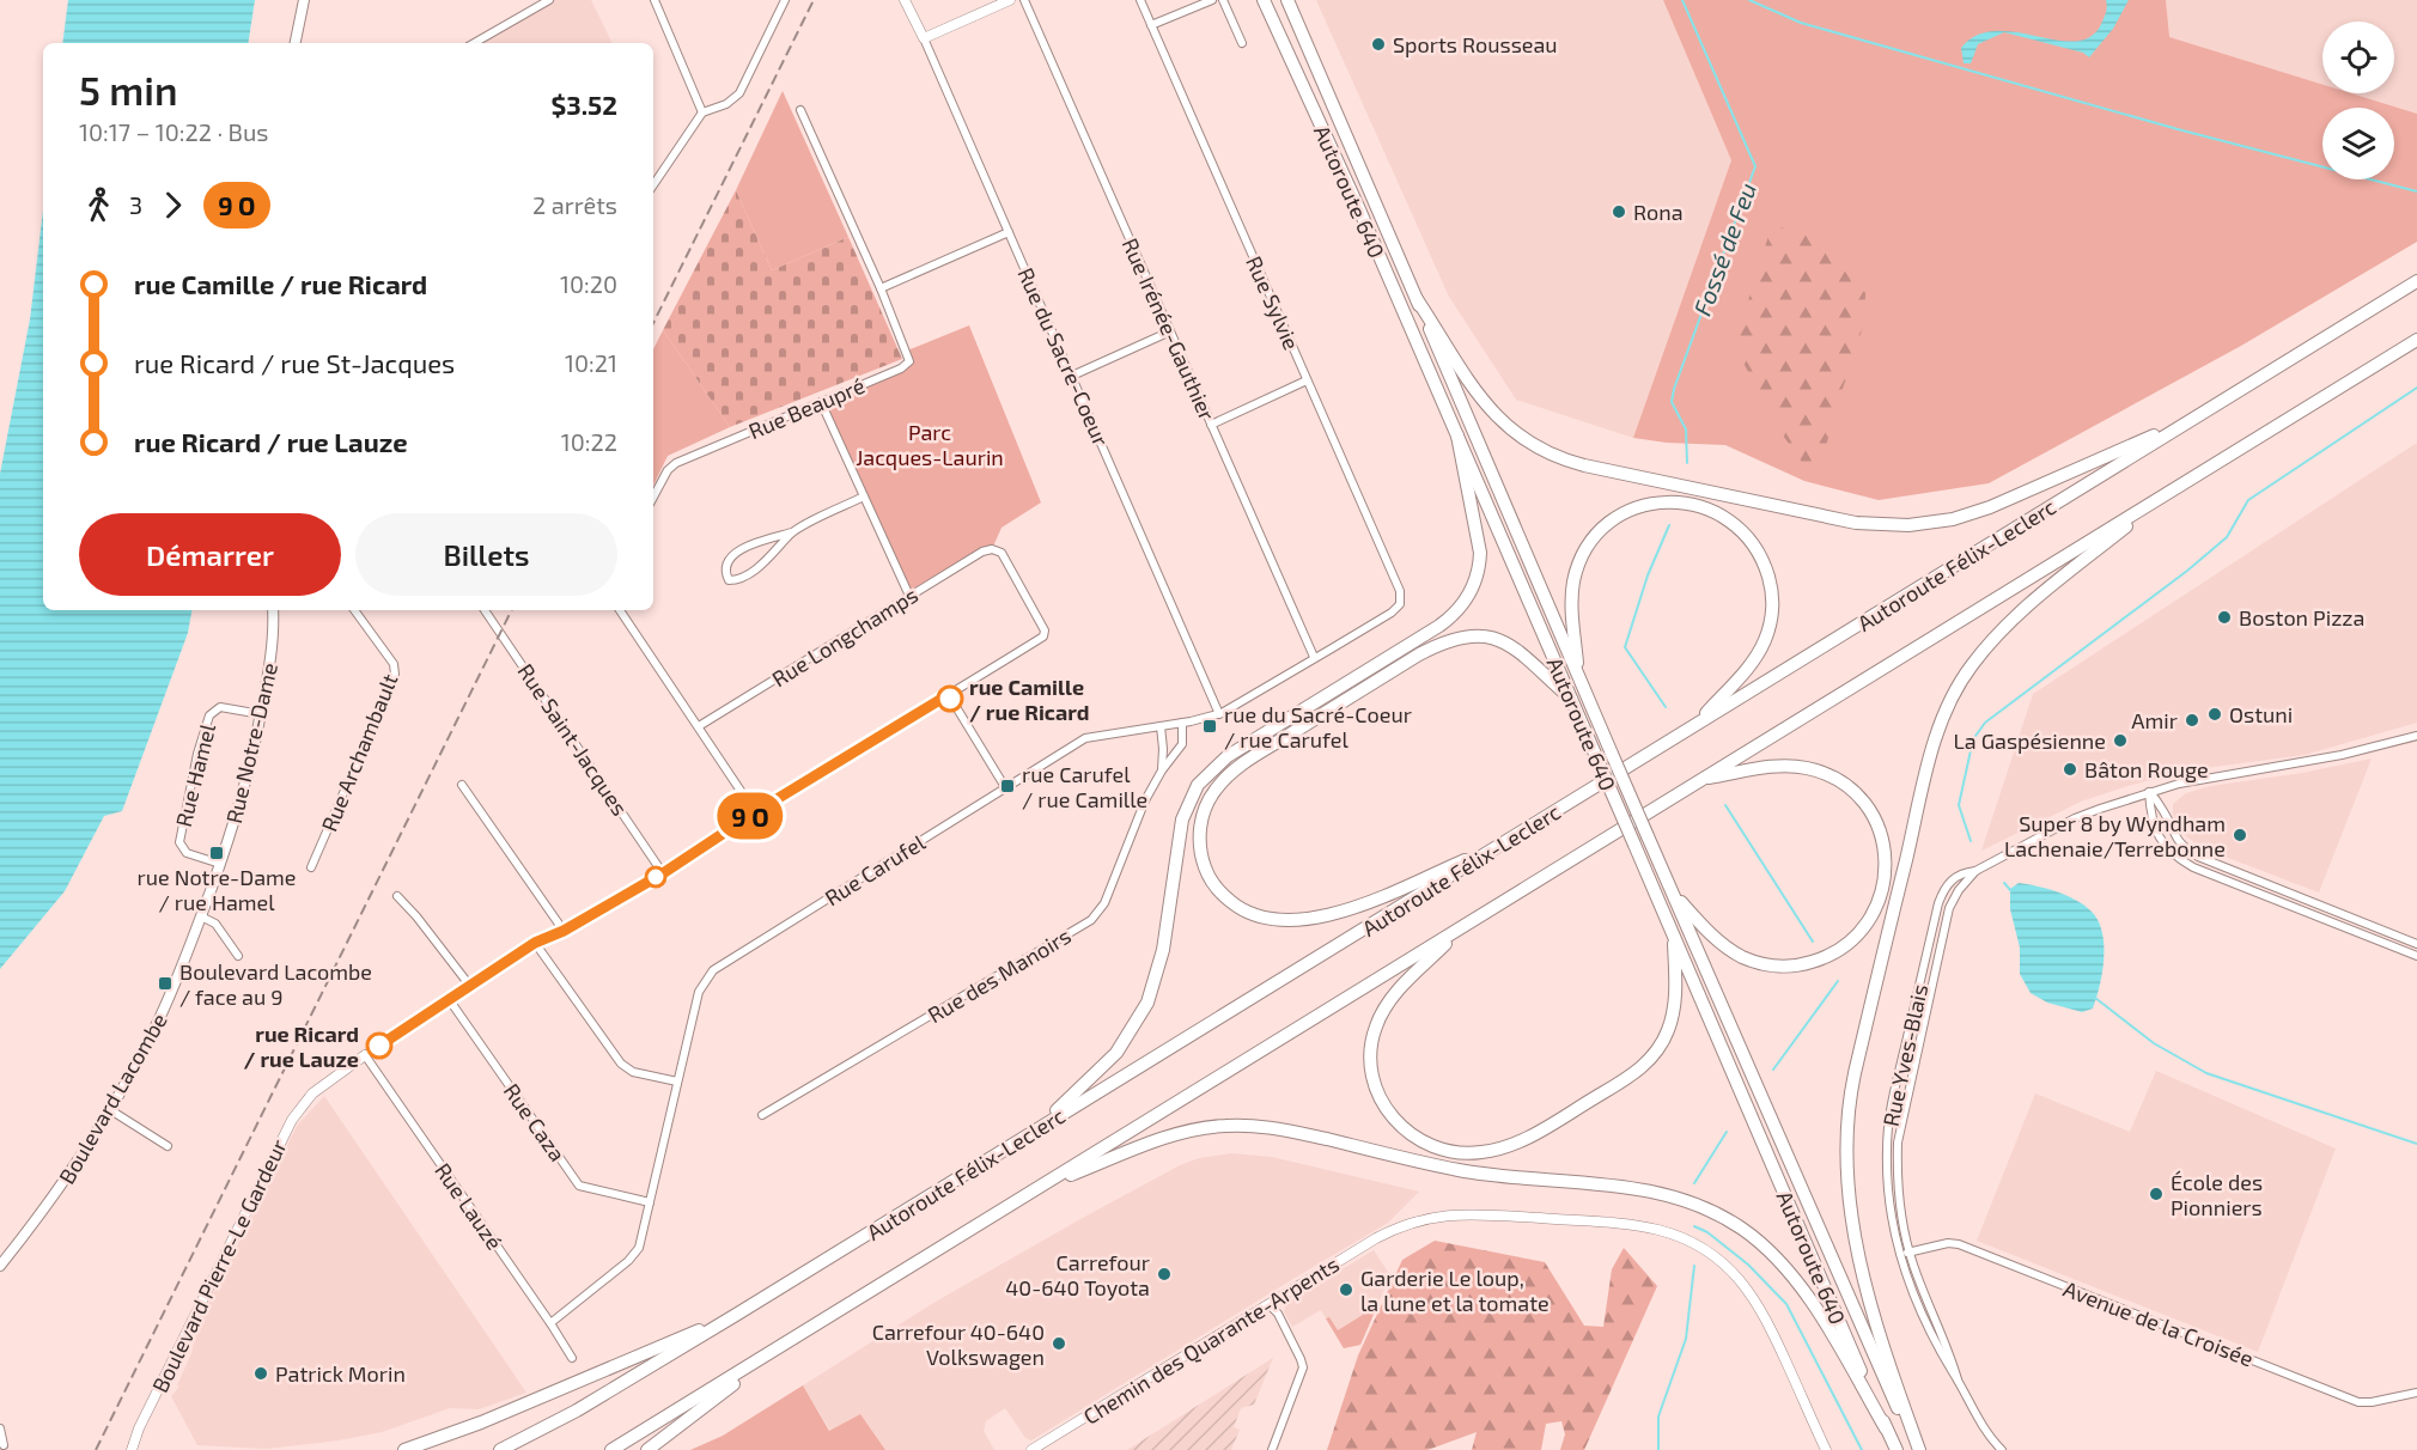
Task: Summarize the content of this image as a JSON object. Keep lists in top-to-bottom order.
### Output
{
  "streets": {
    "highway": ["Autoroute 640", "Autoroute Félix-Leclerc"],
    "main road": ["Rue Notre-Dame", "Boulevard Lacombe"],
    "street": [
      "Rue Sylvie",
      "Rue Irénée-Gauthier",
      "Rue du Sacre-Coeur",
      "Rue Beaupré",
      "Rue Longchamps",
      "Rue Saint-Jacques",
      "Rue Archambault",
      "Rue Hamel",
      "Rue Carufel",
      "Rue des Manoirs",
      "Rue Yves-Blais",
      "Rue Caza",
      "Rue Lauzé",
      "Boulevard Pierre-Le Gardeur",
      "Avenue de la Croisée",
      "Chemin des Quarante-Arpents"
    ]
  },
  "crossings": [
    ["Rue Sylvie", "Rue Carufel"],
    ["Rue Irénée-Gauthier", "Rue Carufel"],
    ["Rue du Sacre-Coeur", "Rue Carufel"],
    ["Rue Notre-Dame", "Rue Hamel"],
    ["Rue Notre-Dame", "Boulevard Lacombe"],
    ["Rue Carufel", "Rue des Manoirs"],
    ["Rue Carufel", "Rue Caza"],
    ["Rue Carufel", "Rue Lauzé"],
    ["Rue Yves-Blais", "Avenue de la Croisée"],
    ["Rue Lauzé", "Boulevard Pierre-Le Gardeur"]
  ],
  "water": ["Fossé de Feu"],
  "parks": ["Parc Jacques-Laurin"],
  "places": {
    "other": [
      "Sports Rousseau",
      "Rona",
      "Boston Pizza",
      "rue Camille / rue Ricard",
      "Ostuni",
      "Amir",
      "La Gaspésienne",
      "Bâton Rouge",
      "Super 8 by Wyndham Lachenaie/Terrebonne",
      "rue Ricard / rue Lauze",
      "École des Pionniers",
      "Carrefour 40-640 Toyota",
      "Garderie Le loup, la lune et la tomate",
      "Carrefour 40-640 Volkswagen",
      "Patrick Morin"
    ],
    "transit": [
      "rue du Sacré-Coeur / rue Carufel",
      "rue Carufel / rue Camille",
      "rue Notre-Dame / rue Hamel",
      "Boulevard Lacombe / face au 9"
    ]
  },
  "page": {
    "on_map": "9 O",
    "heading": ["5 min", "10:17 – 10:22 · Bus", "$3.52"],
    "legs": ["3", "9 O", "2 arrêts"],
    "list": [
      {
        "name": "rue Camille / rue Ricard",
        "value": "10:20"
      },
      {
        "name": "rue Ricard / rue St-Jacques",
        "value": "10:21"
      },
      {
        "name": "rue Ricard / rue Lauze",
        "value": "10:22"
      }
    ],
    "buttons": ["Démarrer", "Billets"]
  }
}
